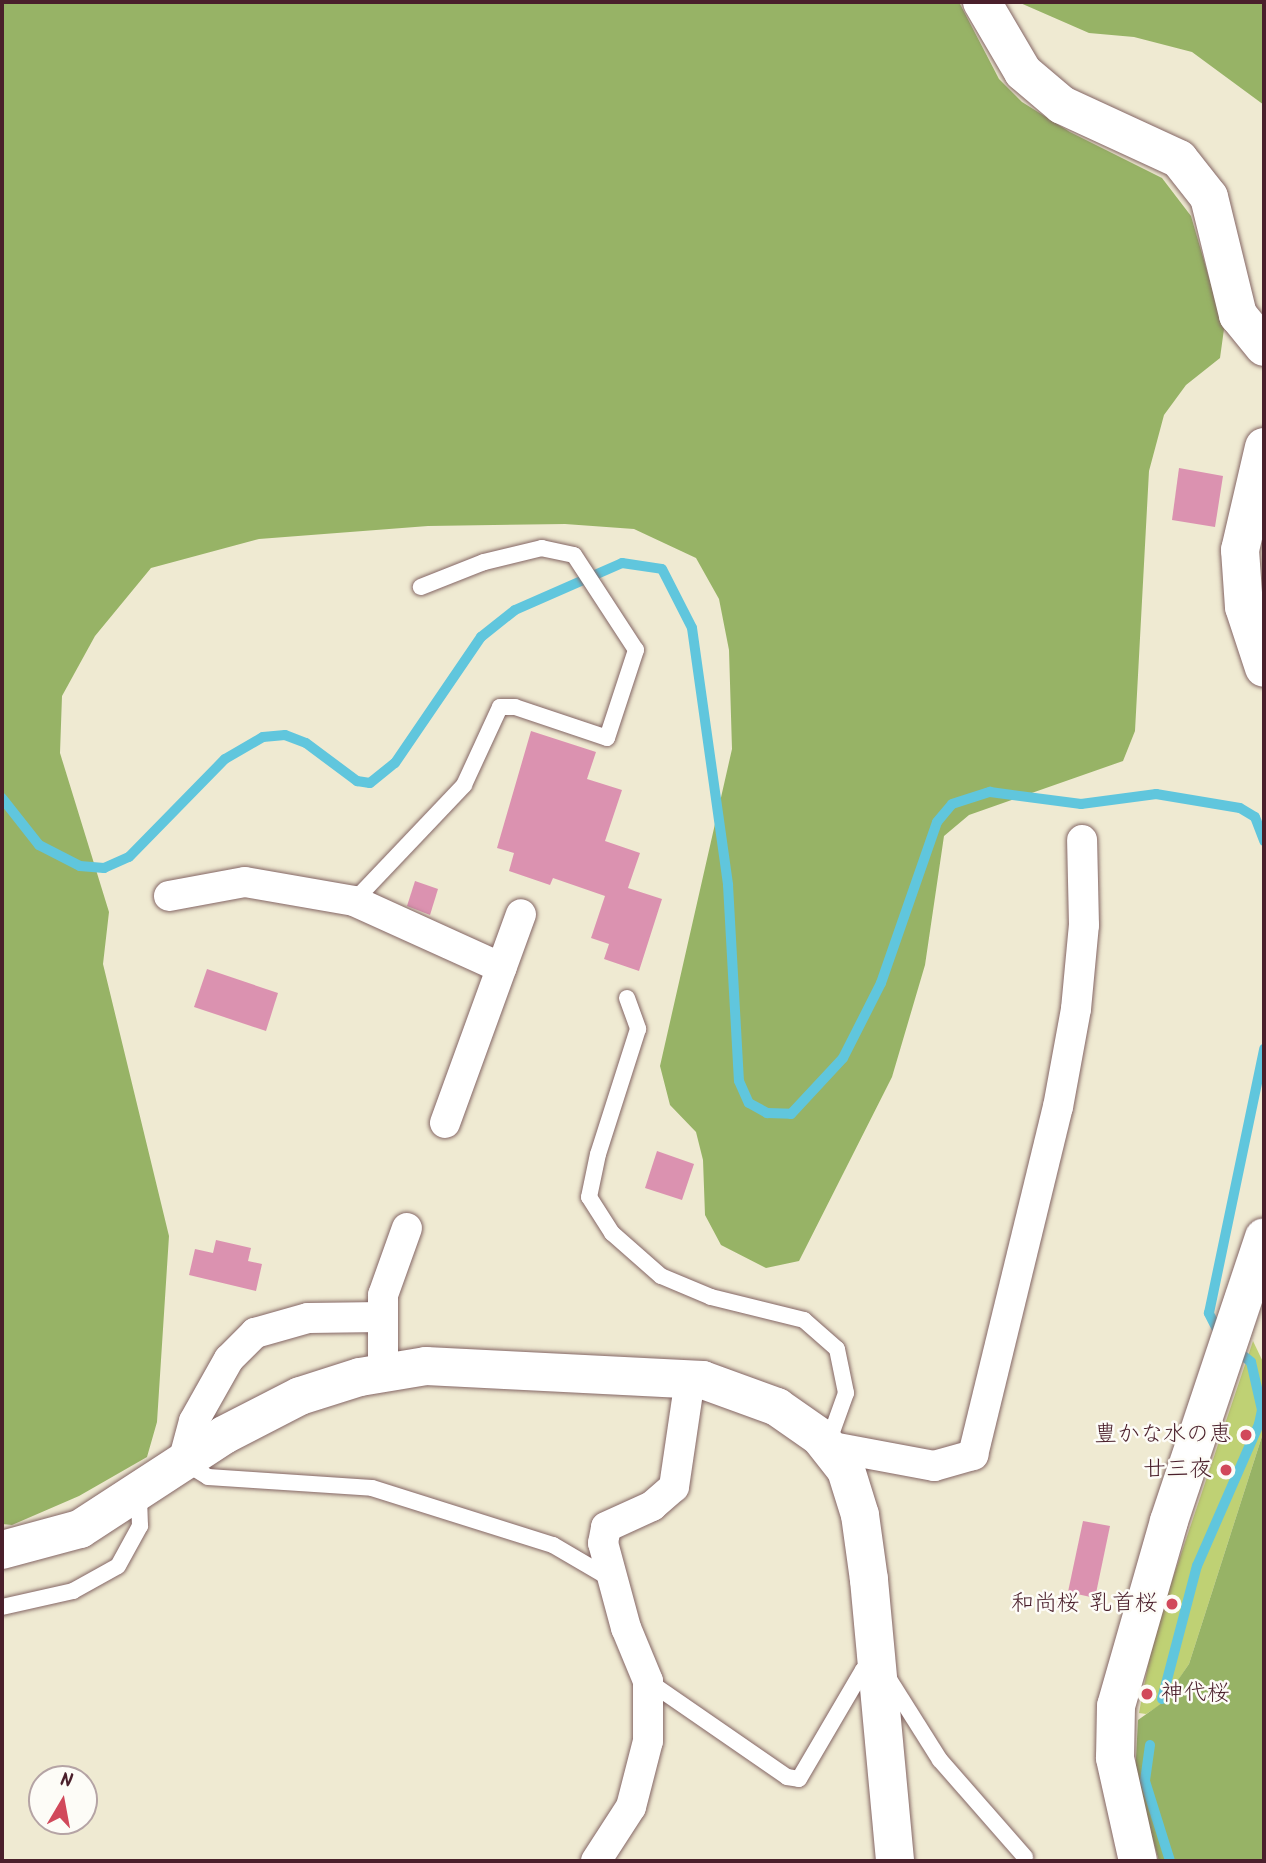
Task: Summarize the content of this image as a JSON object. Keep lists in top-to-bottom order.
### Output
{
  "places": [
    "豊かな水の恵",
    "廿三夜",
    "和尚桜 乳首桜",
    "神代桜"
  ],
  "north": "top"
}
